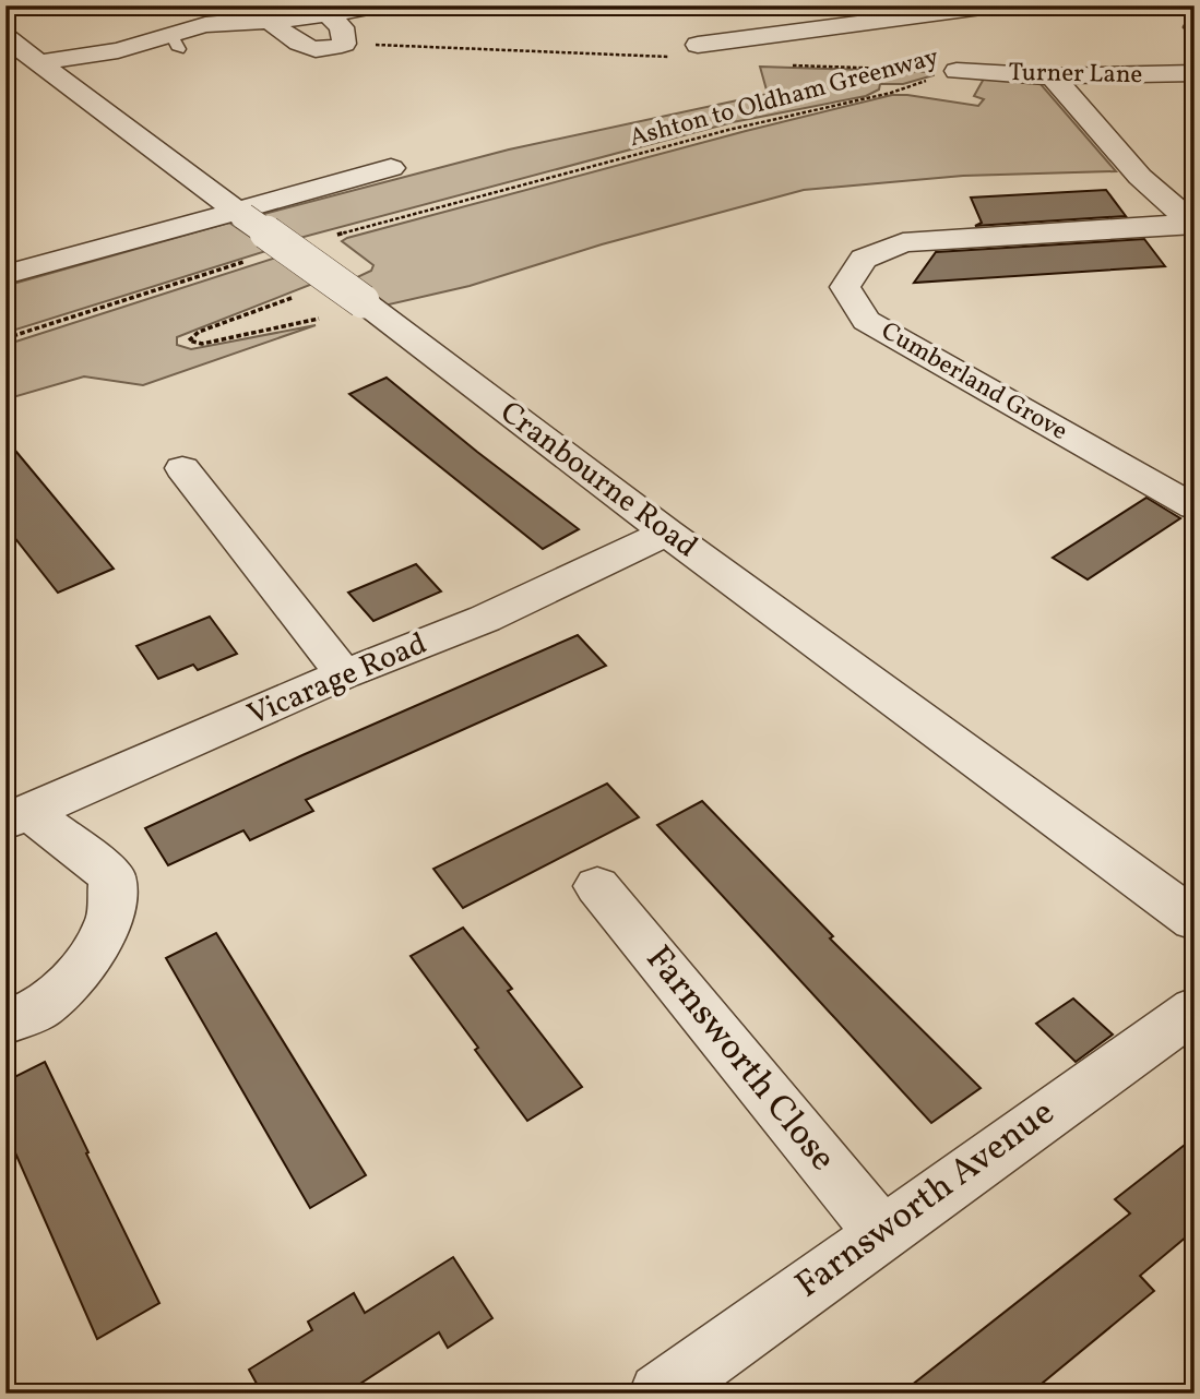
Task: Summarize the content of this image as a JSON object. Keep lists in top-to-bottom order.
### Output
{
  "streets": {
    "street": [
      "Turner Lane",
      "Cumberland Grove",
      "Cranbourne Road",
      "Vicarage Road",
      "Farnsworth Close",
      "Farnsworth Avenue"
    ],
    "path": ["Ashton to Oldham Greenway"]
  },
  "crossings": [
    ["Turner Lane", "Ashton to Oldham Greenway"],
    ["Cranbourne Road", "Vicarage Road"],
    ["Farnsworth Close", "Farnsworth Avenue"]
  ]
}
